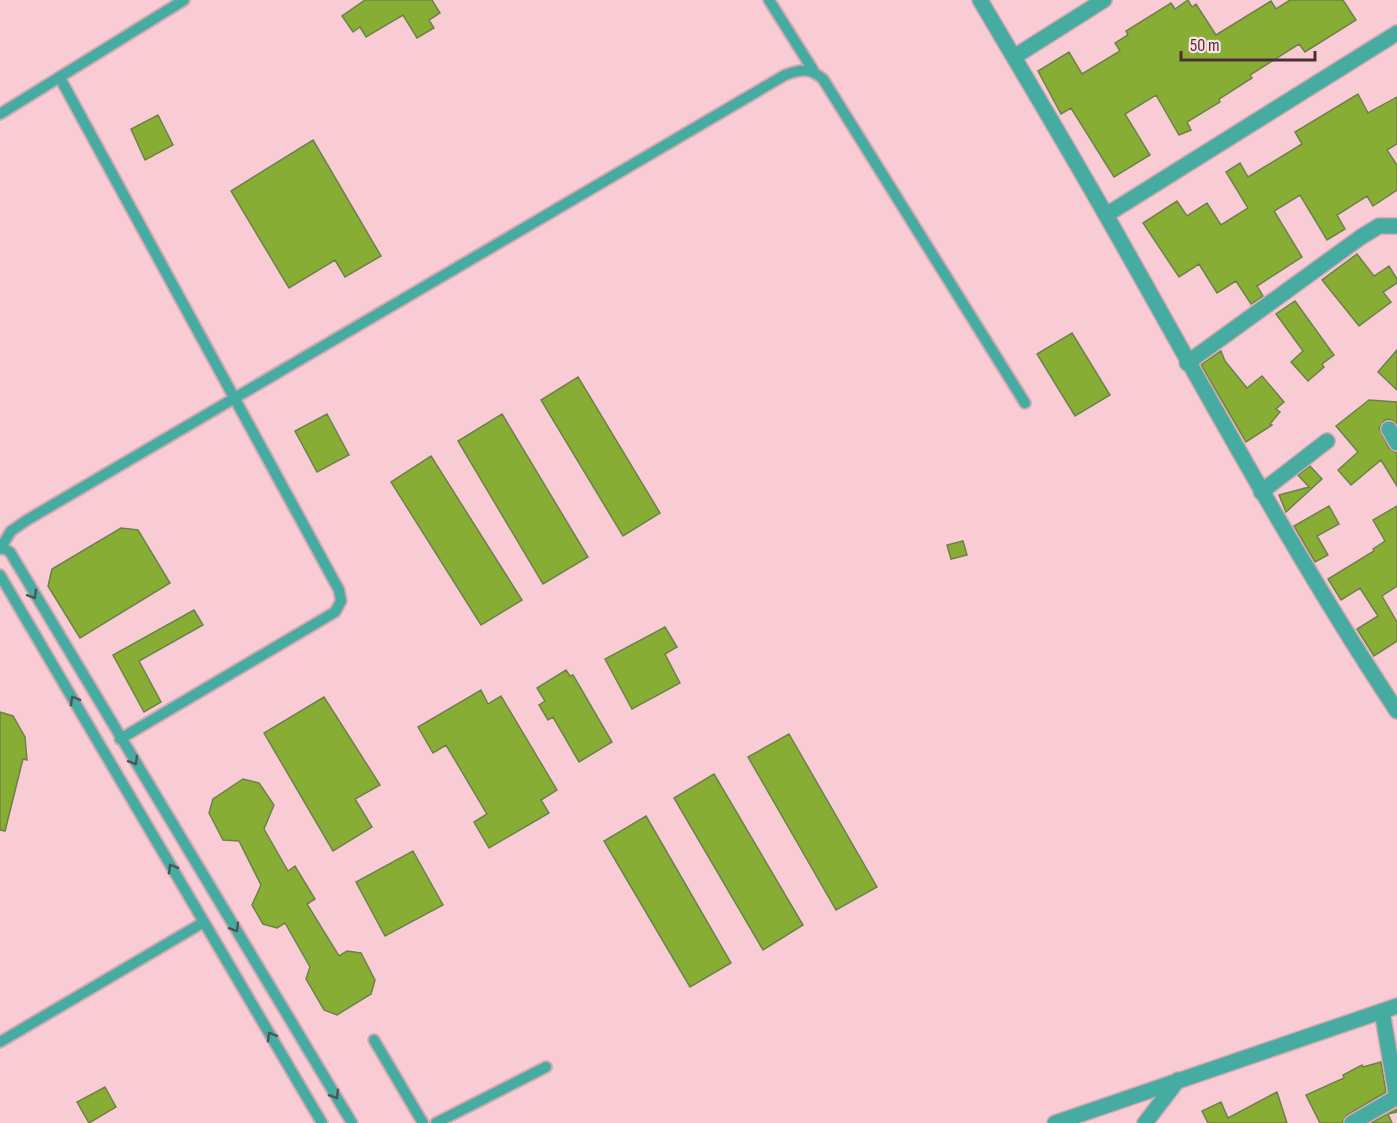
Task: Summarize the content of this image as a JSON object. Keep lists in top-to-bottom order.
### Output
{
  "scale_bar": "50 m"
}
